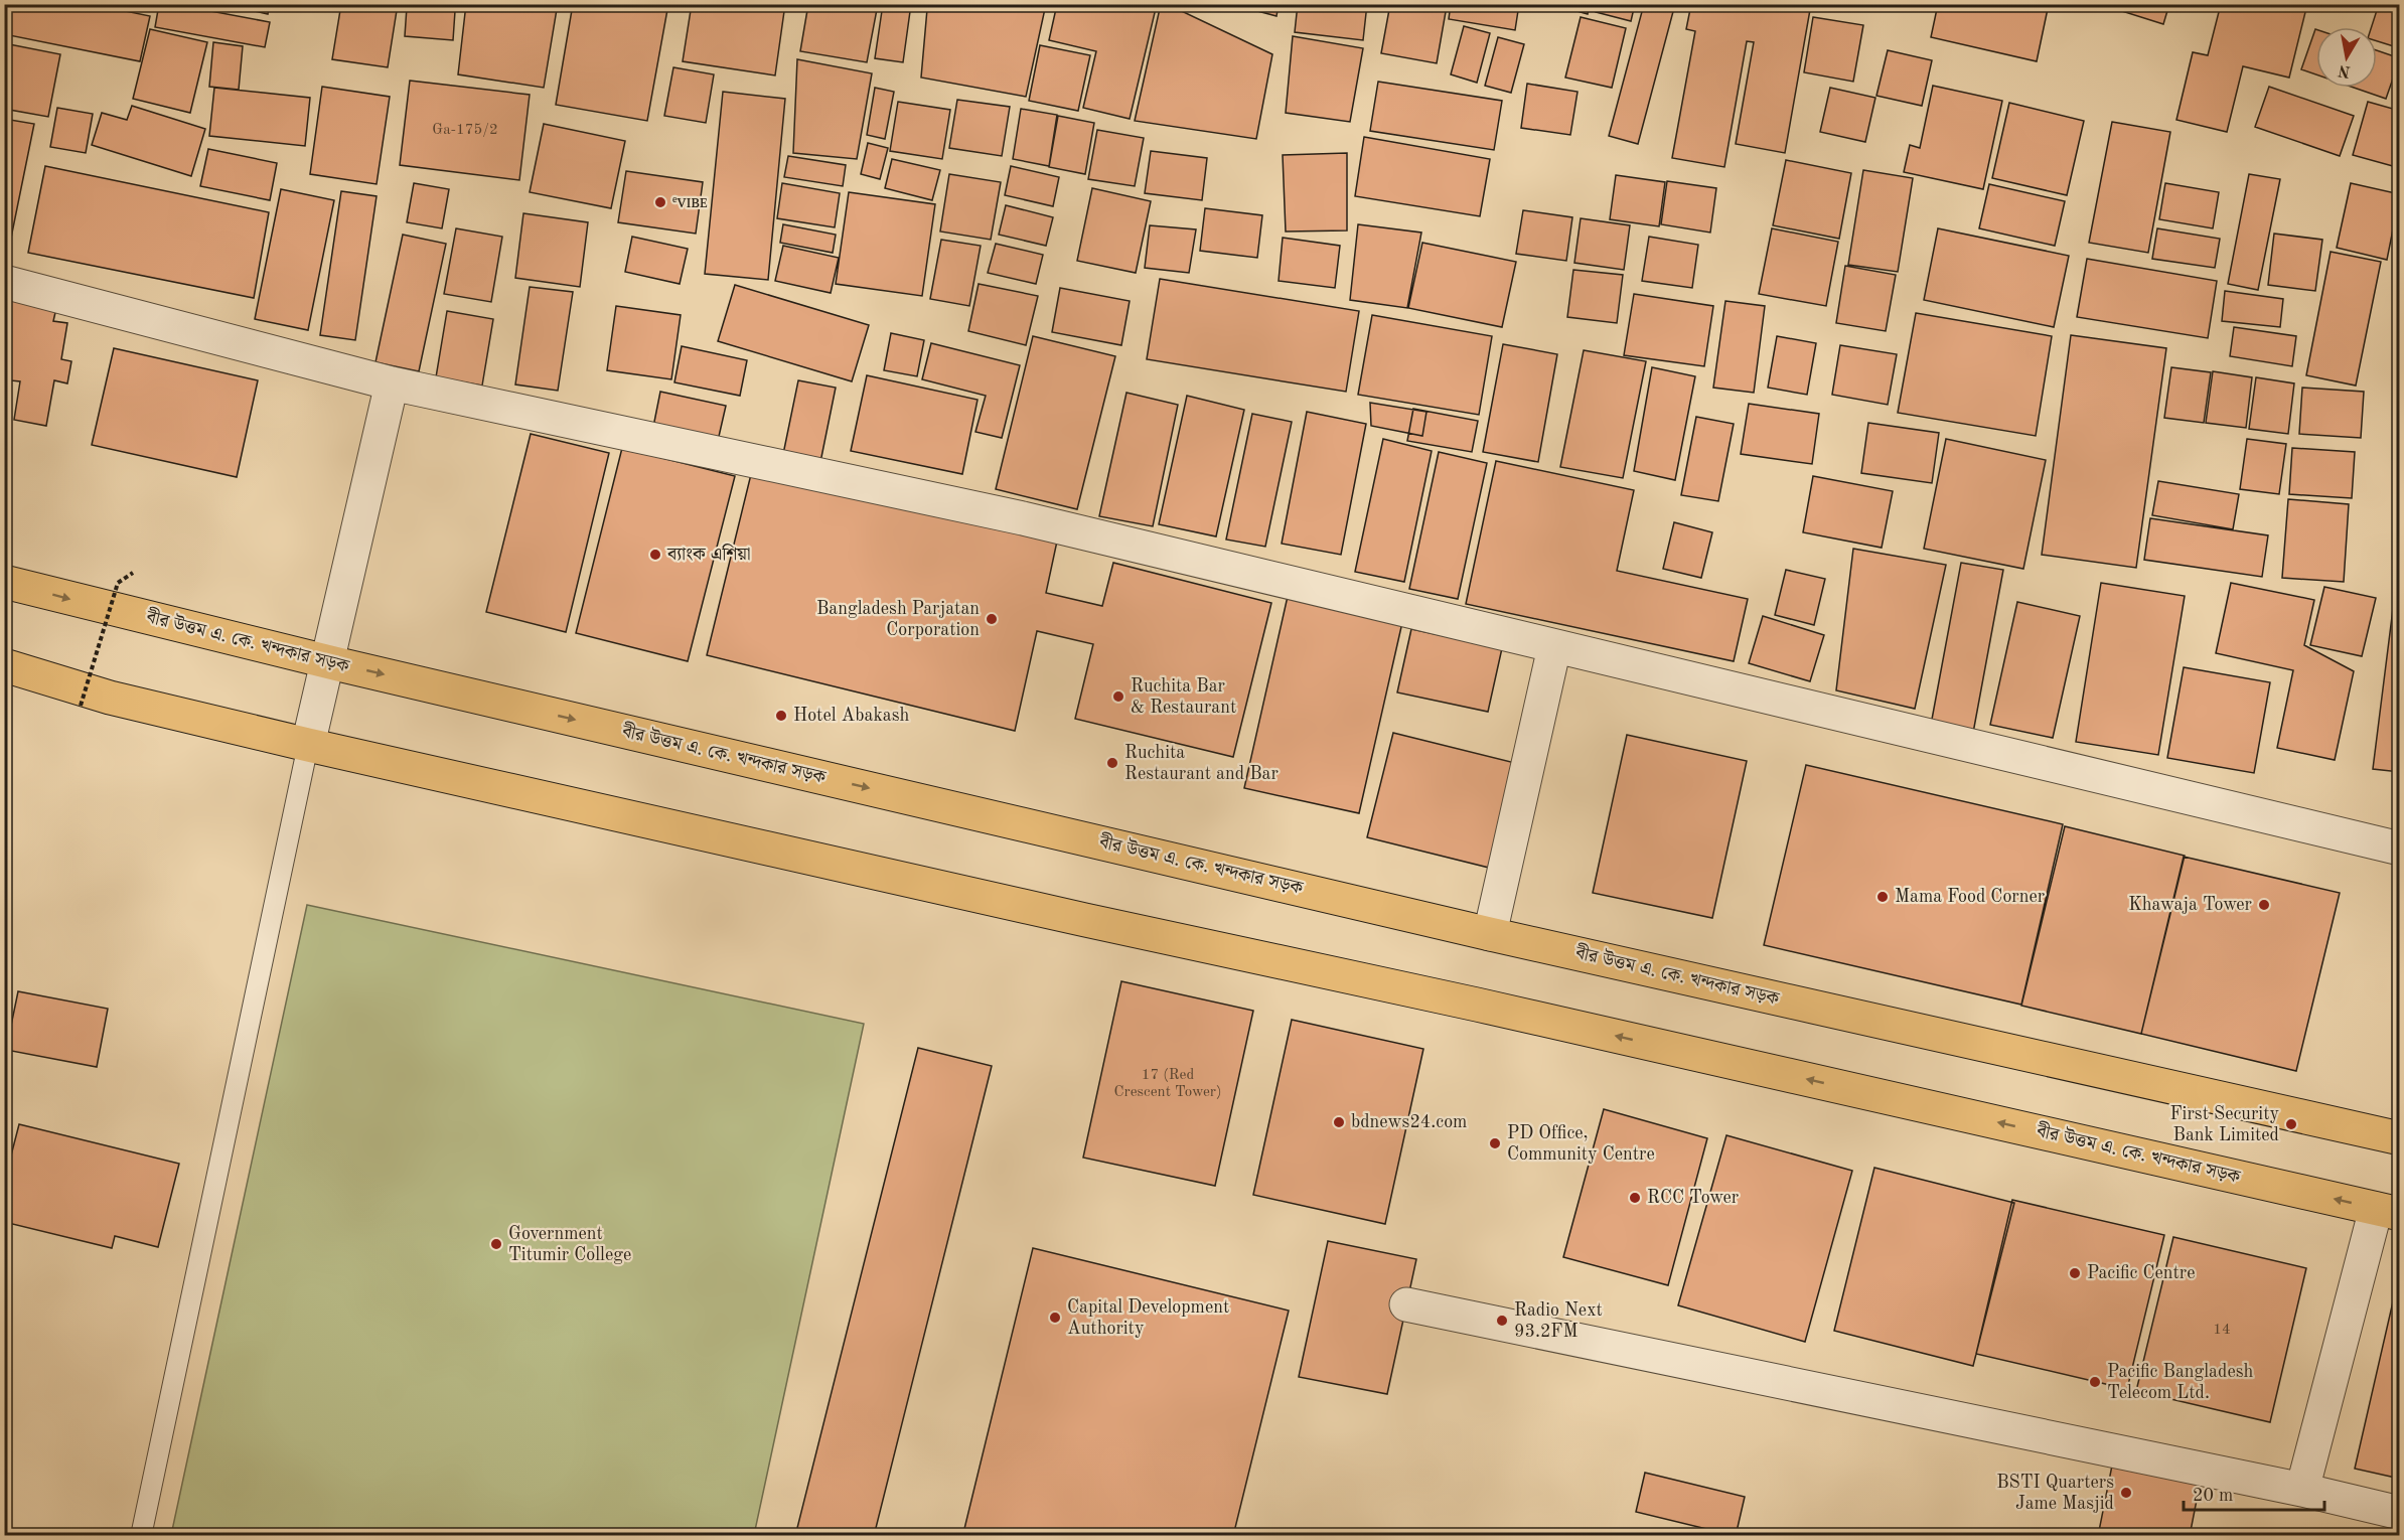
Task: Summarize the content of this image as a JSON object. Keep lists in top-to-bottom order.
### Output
{
  "streets": {
    "main road": ["বীর উত্তম এ. কে. খন্দকার সড়ক"]
  },
  "places": [
    "ᵉᴠɪʙᴇ",
    "ব্যাংক এশিয়া",
    "Bangladesh Parjatan Corporation",
    "Ruchita Bar & Restaurant",
    "Hotel Abakash",
    "Ruchita Restaurant and Bar",
    "Mama Food Corner",
    "Khawaja Tower",
    "bdnews24.com",
    "First Security Bank Limited",
    "PD Office, Community Centre",
    "RCC Tower",
    "Government Titumir College",
    "Pacific Centre",
    "Capital Development Authority",
    "Radio Next 93.2FM",
    "Pacific Bangladesh Telecom Ltd.",
    "BSTI Quarters Jame Masjid"
  ],
  "house_numbers": ["Ga-175/2", "17 (Red Crescent Tower)", "14"],
  "scale_bar": "20 m",
  "north": "bottom"
}
